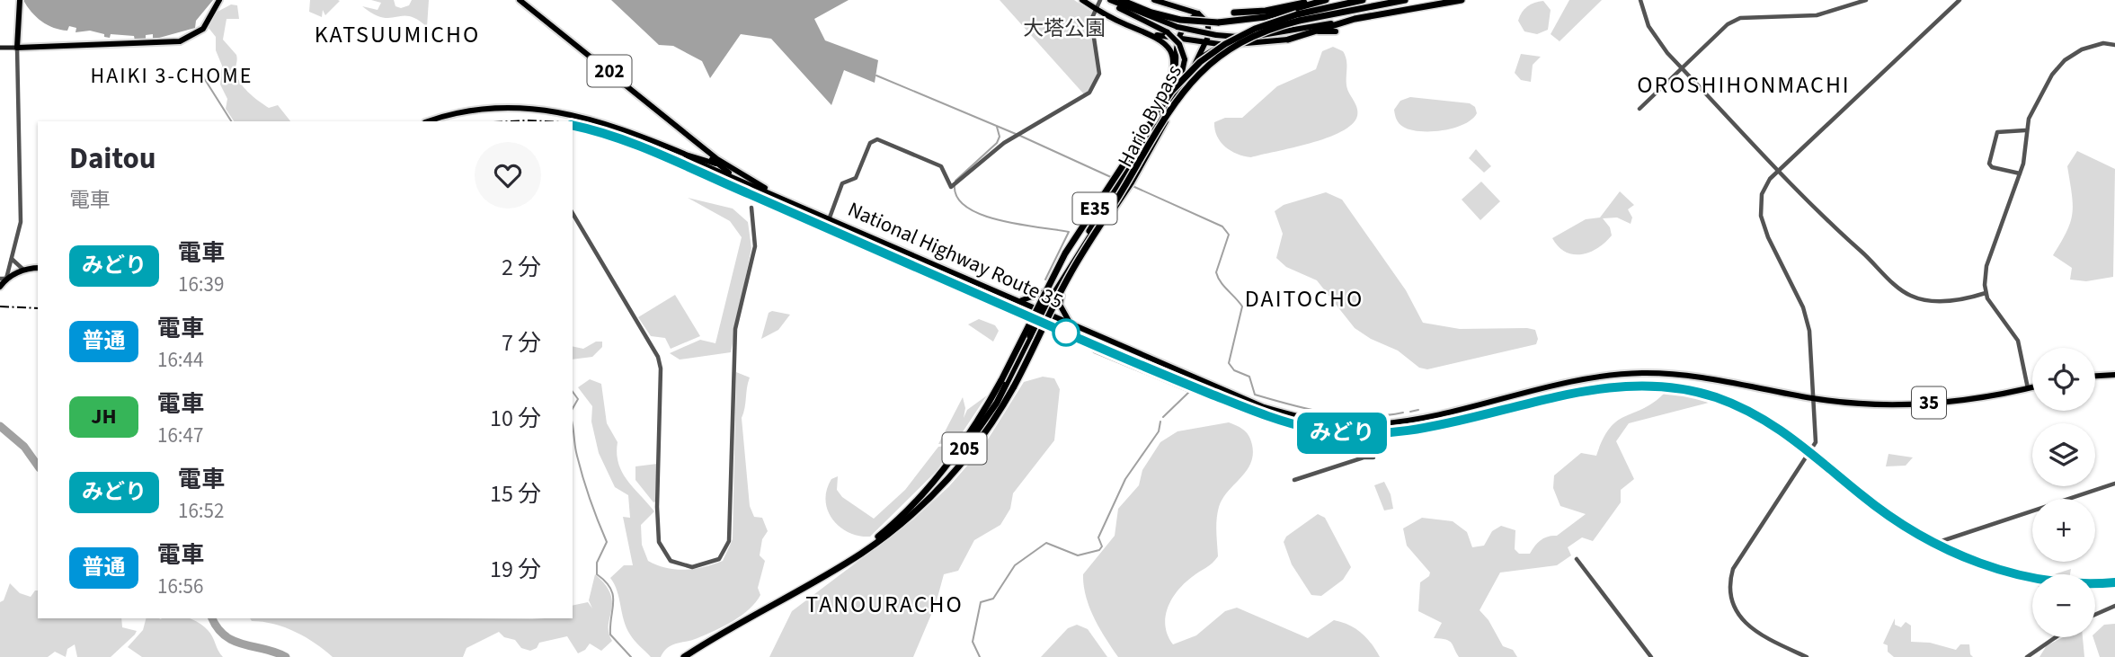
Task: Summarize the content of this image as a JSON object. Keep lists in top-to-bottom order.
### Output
{
  "streets": {
    "highway": [
      "202",
      "Hario Bypass",
      "E35",
      "National Highway Route 35",
      "35",
      "205"
    ]
  },
  "crossings": [
    ["202", "National Highway Route 35"],
    ["202", "35"],
    ["Hario Bypass", "National Highway Route 35"],
    ["Hario Bypass", "205"],
    ["E35", "205"],
    ["National Highway Route 35", "35"]
  ],
  "districts": [
    "KATSUUMICHO",
    "HAIKI 3-CHOME",
    "OROSHIHONMACHI",
    "DAITOCHO",
    "TANOURACHO"
  ],
  "parks": ["大塔公園"],
  "page": {
    "on_map": "みどり",
    "heading": ["Daitou", "電車"],
    "list": [
      {
        "mark": "みどり",
        "name": "電車",
        "note": "16:39",
        "value": "2 分"
      },
      {
        "mark": "普通",
        "name": "電車",
        "note": "16:44",
        "value": "7 分"
      },
      {
        "mark": "JH",
        "name": "電車",
        "note": "16:47",
        "value": "10 分"
      },
      {
        "mark": "みどり",
        "name": "電車",
        "note": "16:52",
        "value": "15 分"
      },
      {
        "mark": "普通",
        "name": "電車",
        "note": "16:56",
        "value": "19 分"
      }
    ],
    "map_buttons": ["+", "−"]
  }
}
